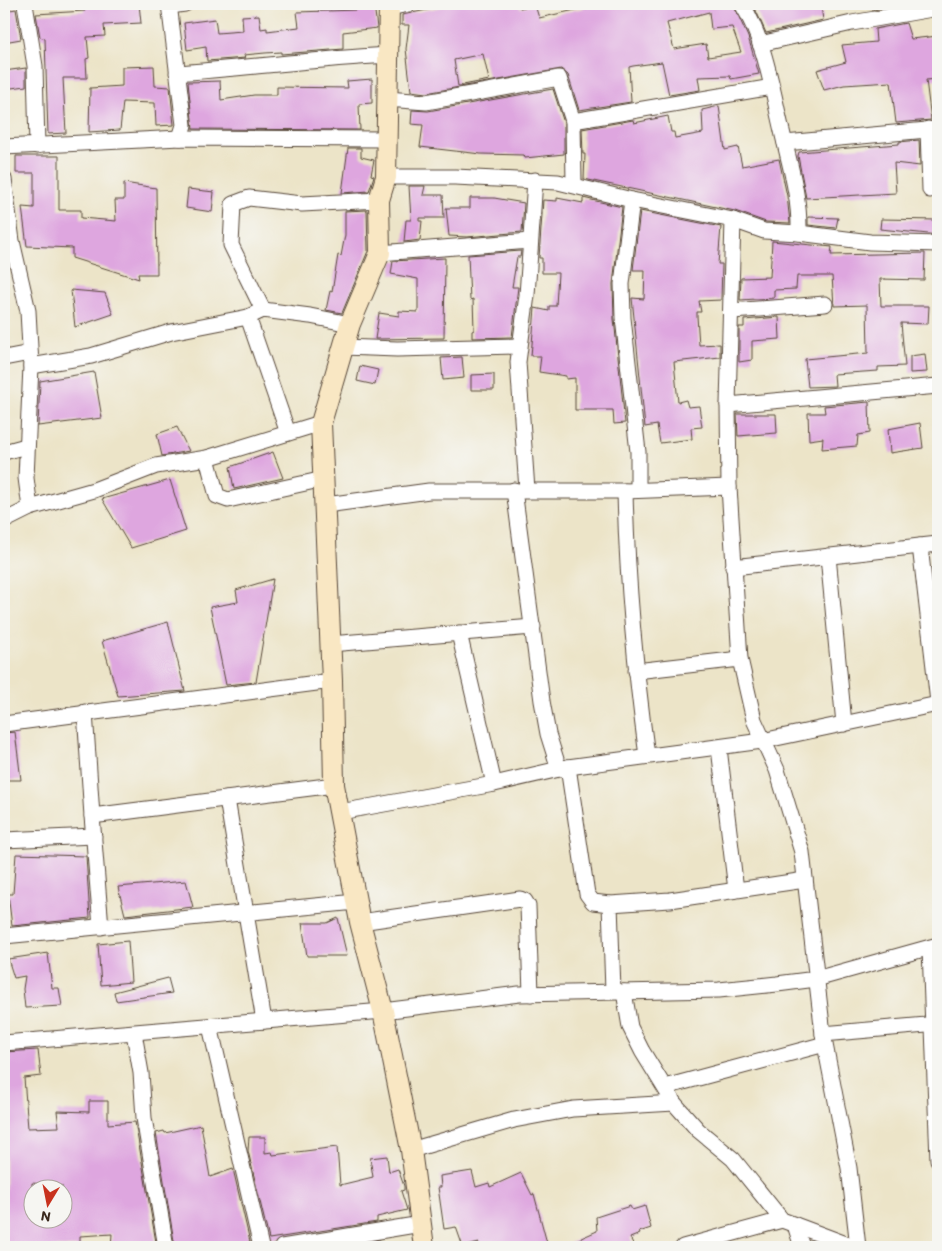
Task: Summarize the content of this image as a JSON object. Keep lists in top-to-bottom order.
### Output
{
  "north": "bottom"
}
